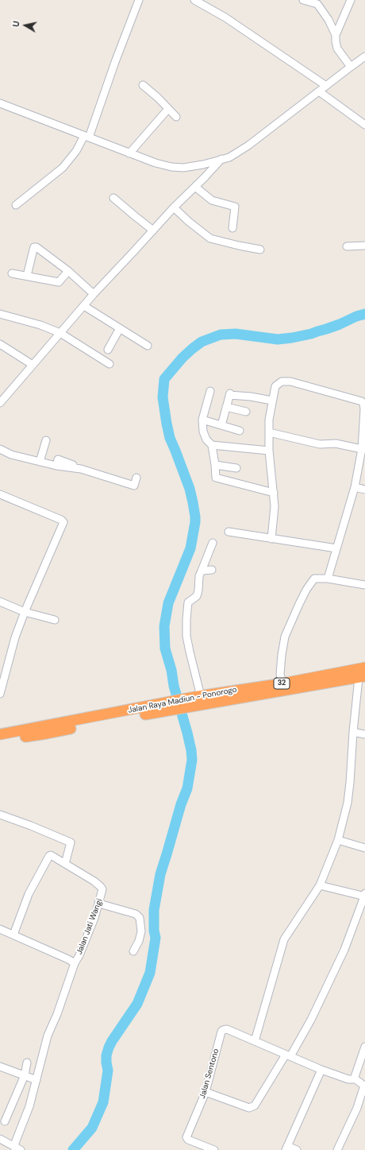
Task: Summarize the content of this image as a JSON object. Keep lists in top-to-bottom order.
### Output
{
  "streets": {
    "highway": ["32", "Jalan Raya Madiun - Ponorogo"],
    "street": ["Jalan Jati Wangi", "Jalan Sentono"]
  },
  "north": "left"
}
